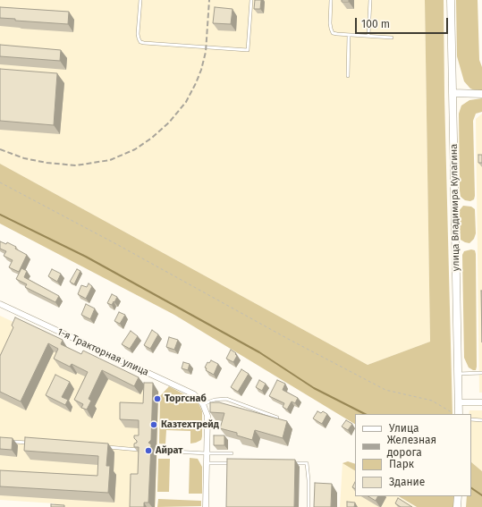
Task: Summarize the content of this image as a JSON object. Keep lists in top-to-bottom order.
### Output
{
  "streets": {
    "street": ["улица Владимира Кулагина", "1-я Тракторная улица"]
  },
  "places": ["Торгснаб", "Казтехтрейд", "Айрат"],
  "legend": [
    "Улица",
    "Железная дорога",
    "Парк",
    "Здание"
  ],
  "scale_bar": "100 m"
}
